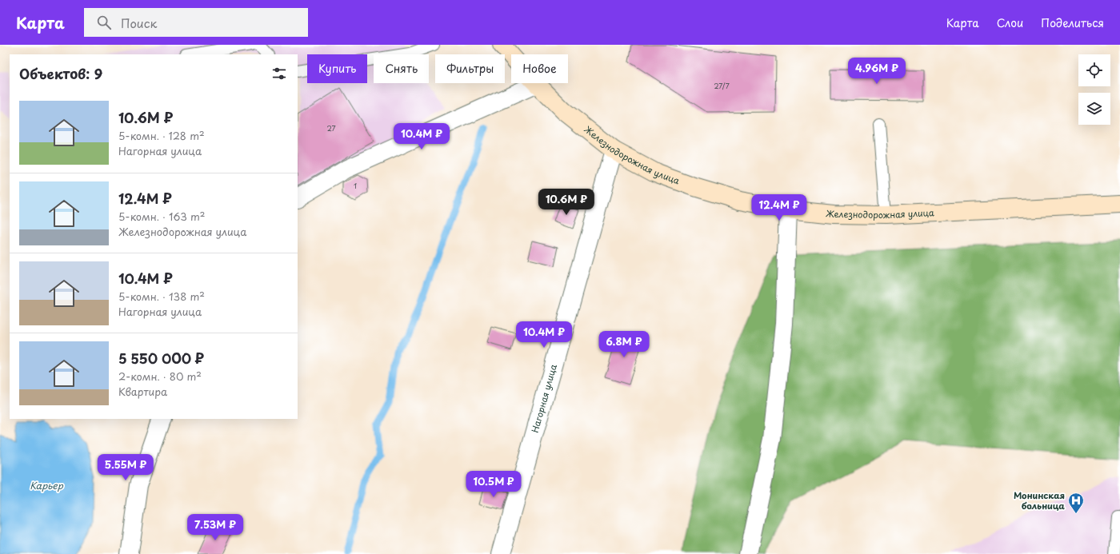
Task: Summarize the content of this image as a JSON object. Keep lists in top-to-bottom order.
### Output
{
  "streets": {
    "main road": ["Железнодорожная улица"],
    "street": ["Нагорная улица"]
  },
  "crossings": [
    ["Железнодорожная улица", "Нагорная улица"]
  ],
  "water": ["Карьер"],
  "places": {
    "hospital": ["Монинская больница"]
  },
  "house_numbers": ["27/7", "27", "1"],
  "page": {
    "header": "Карта",
    "search": "Поиск",
    "nav": ["Карта", "Слои", "Поделиться"],
    "chip": [
      "Купить",
      "Снять",
      "Фильтры",
      "Новое"
    ],
    "heading": "Объектов: 9",
    "price": [
      "4.96M ₽",
      "10.4M ₽",
      "10.6M ₽",
      "12.4M ₽",
      "10.4M ₽",
      "6.8M ₽",
      "5.55M ₽",
      "10.5M ₽",
      "7.53M ₽"
    ],
    "list": [
      {
        "name": "10.6M ₽",
        "note": "5-комн. · 128 m² · Нагорная улица"
      },
      {
        "name": "12.4M ₽",
        "note": "5-комн. · 163 m² · Железнодорожная улица"
      },
      {
        "name": "10.4M ₽",
        "note": "5-комн. · 138 m² · Нагорная улица"
      },
      {
        "name": "5 550 000 ₽",
        "note": "2-комн. · 80 m² · Квартира"
      }
    ]
  }
}
